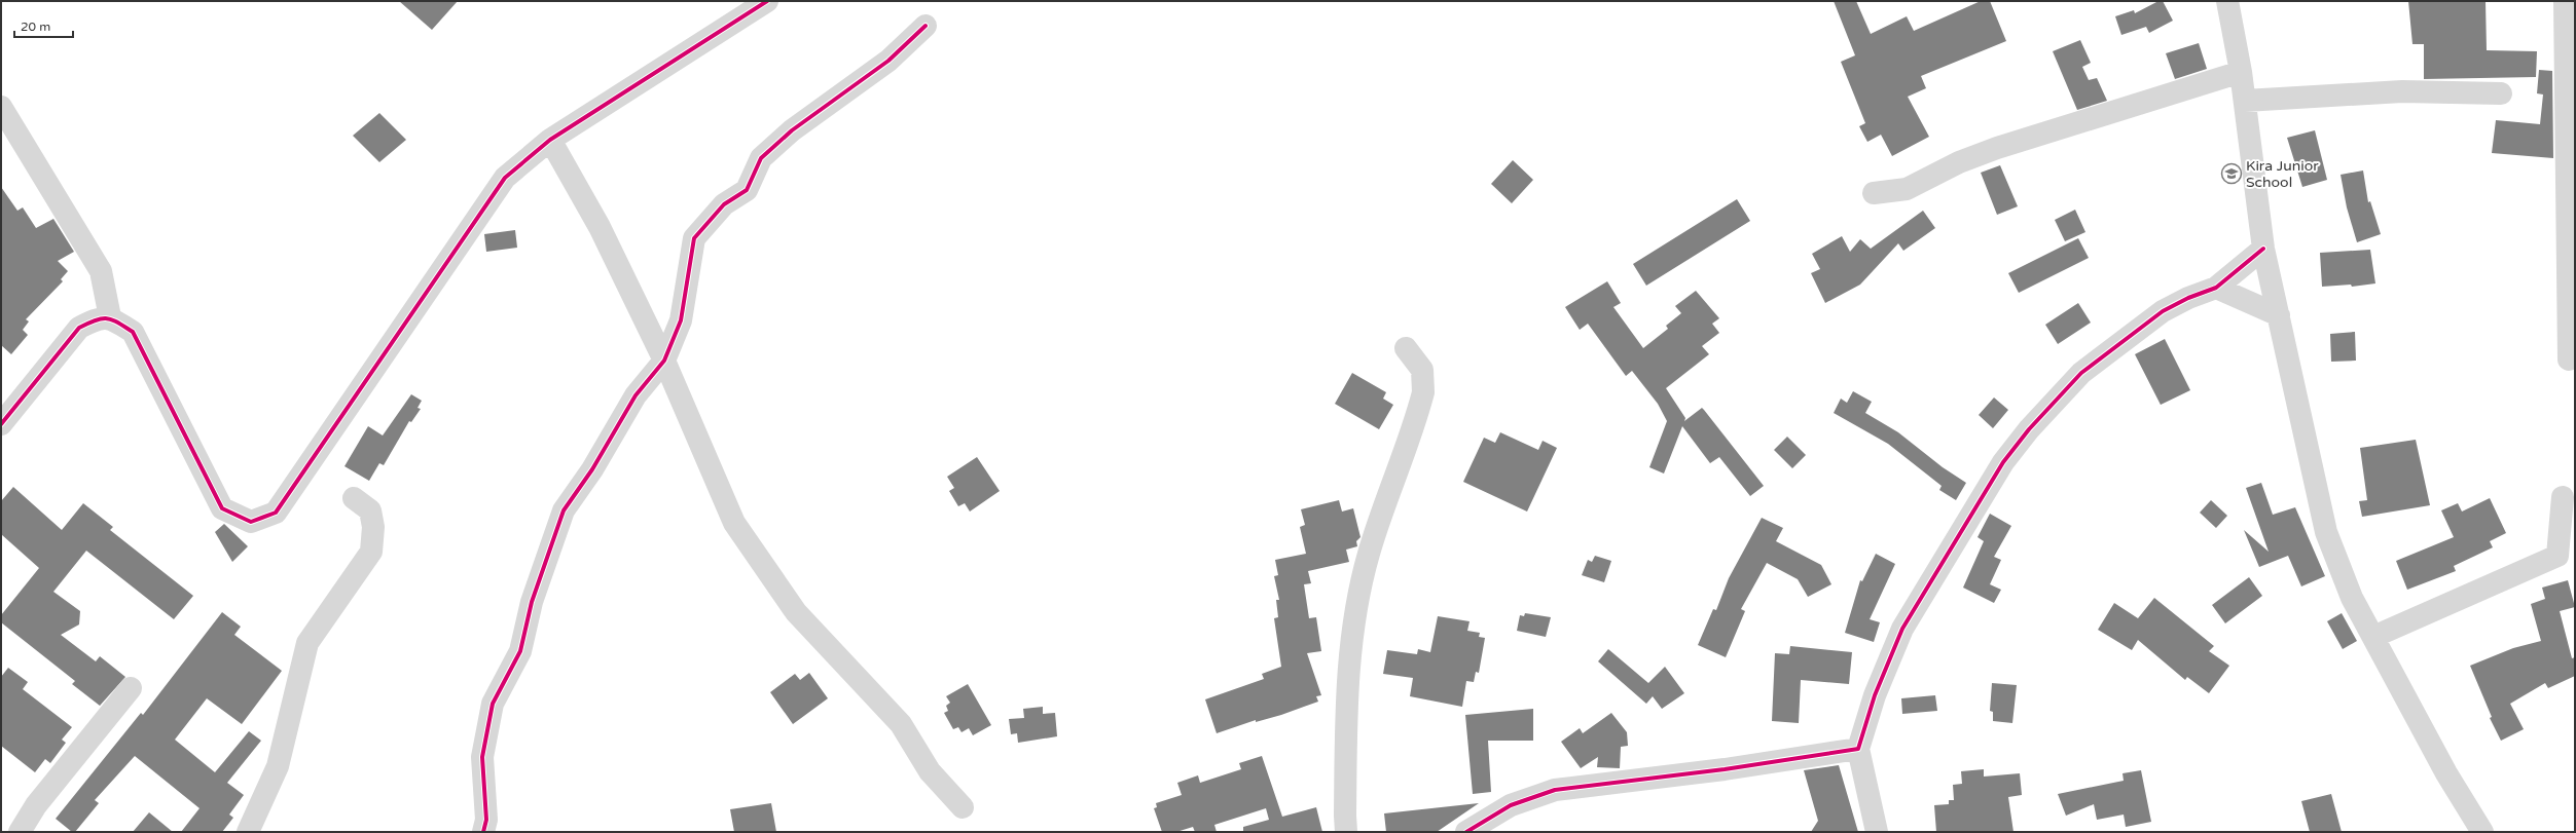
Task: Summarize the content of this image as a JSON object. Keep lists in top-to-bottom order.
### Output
{
  "places": {
    "school or university": ["Kira Junior School"]
  },
  "scale_bar": "20 m"
}
